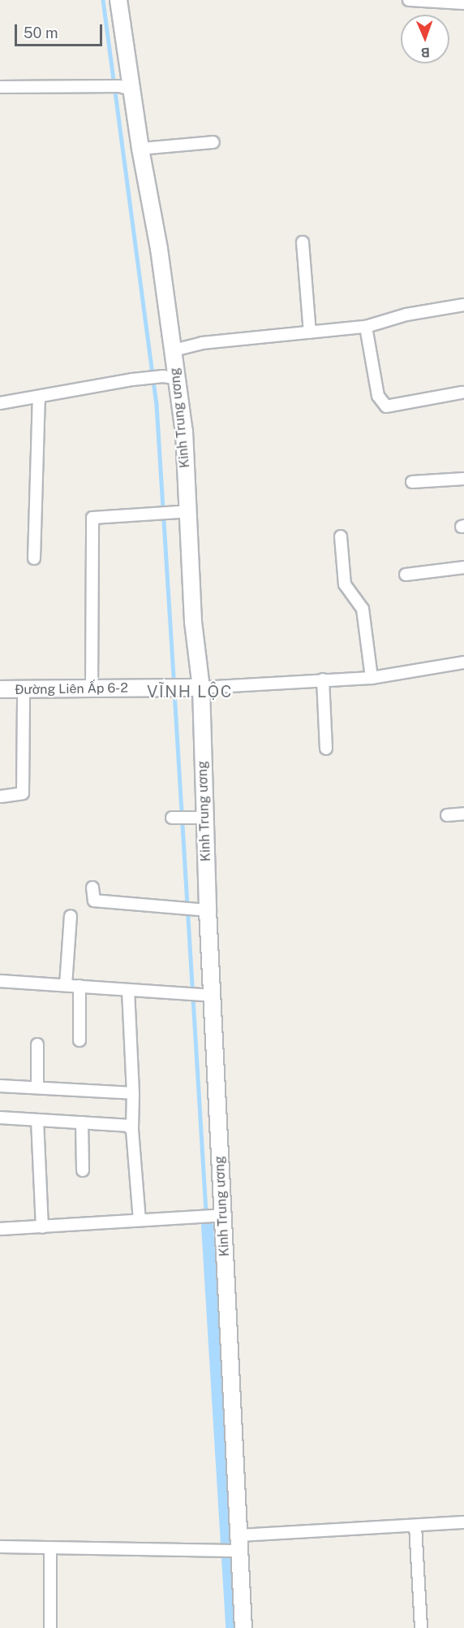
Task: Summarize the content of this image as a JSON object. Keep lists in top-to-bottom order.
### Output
{
  "streets": {
    "street": ["Kinh Trung ương", "Đường Liên Ấp 6-2"]
  },
  "crossings": [
    ["Kinh Trung ương", "Đường Liên Ấp 6-2"]
  ],
  "districts": ["VĨNH LỘC"],
  "scale_bar": "50 m",
  "north": "bottom"
}
